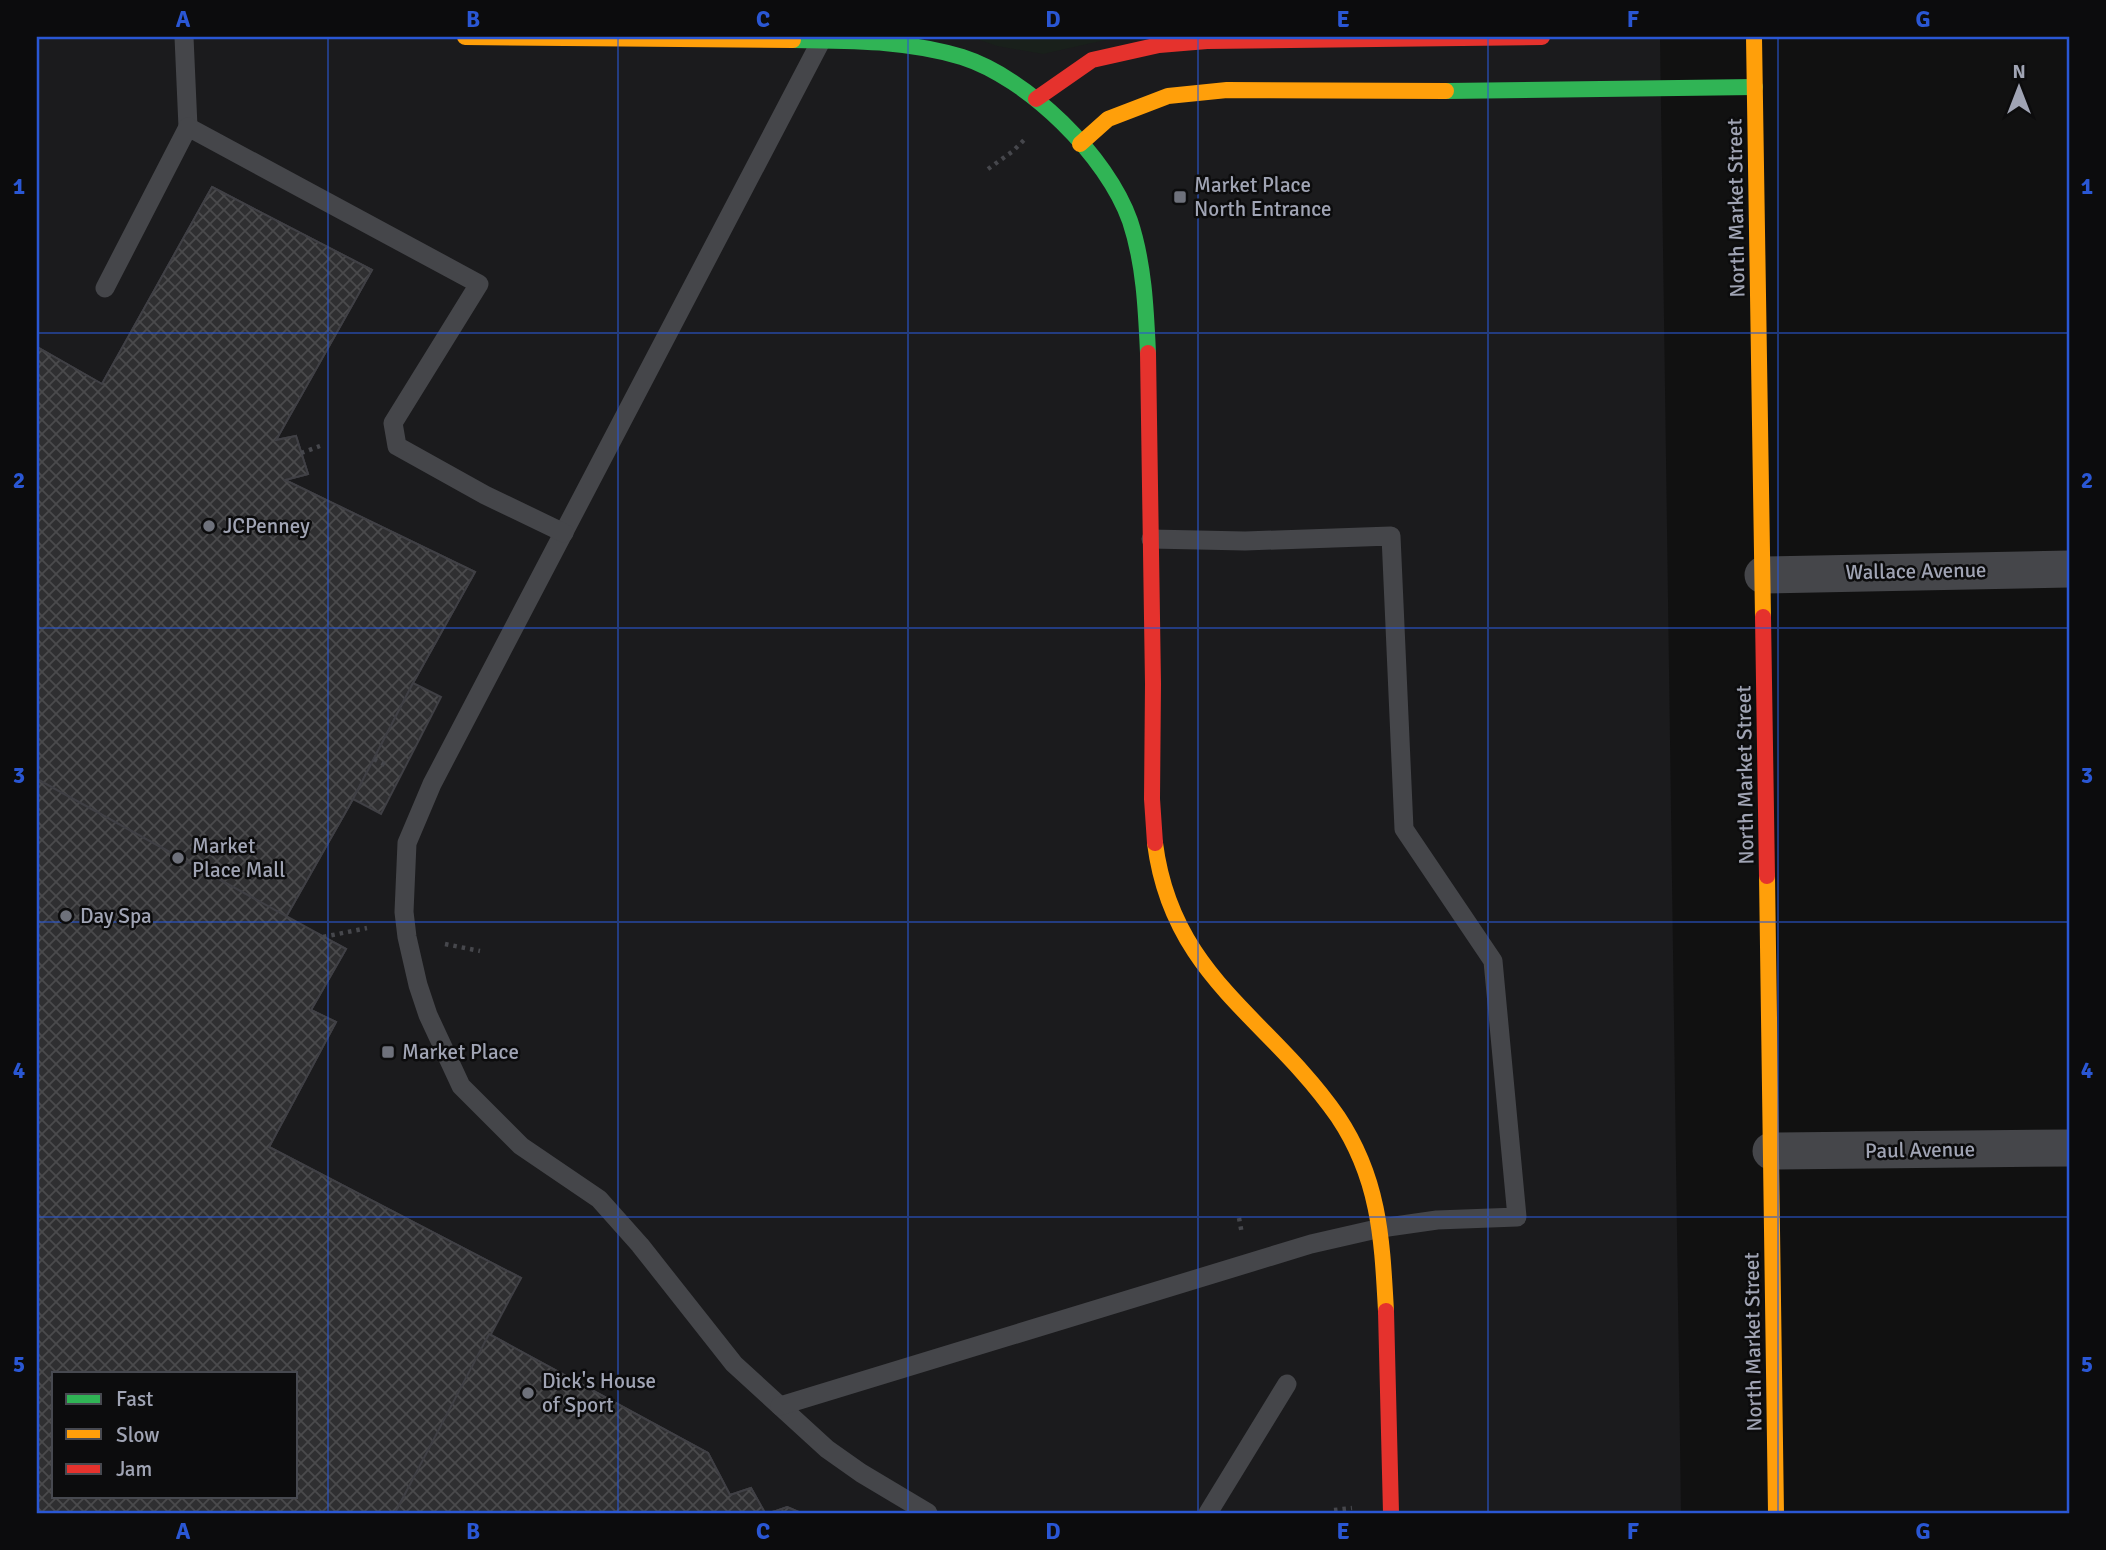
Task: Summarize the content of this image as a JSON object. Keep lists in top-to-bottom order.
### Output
{
  "streets": {
    "street": ["North Market Street", "Wallace Avenue", "Paul Avenue"]
  },
  "crossings": [
    ["North Market Street", "Wallace Avenue"],
    ["North Market Street", "Paul Avenue"]
  ],
  "places": {
    "transit": ["Market Place North Entrance", "Market Place"],
    "other": [
      "JCPenney",
      "Market Place Mall",
      "Day Spa",
      "Dick's House of Sport"
    ]
  },
  "legend": ["Fast", "Slow", "Jam"],
  "north": "top",
  "grid": {
    "columns": [
      "A",
      "B",
      "C",
      "D",
      "E",
      "F",
      "G"
    ],
    "rows": [
      "1",
      "2",
      "3",
      "4",
      "5"
    ]
  }
}
